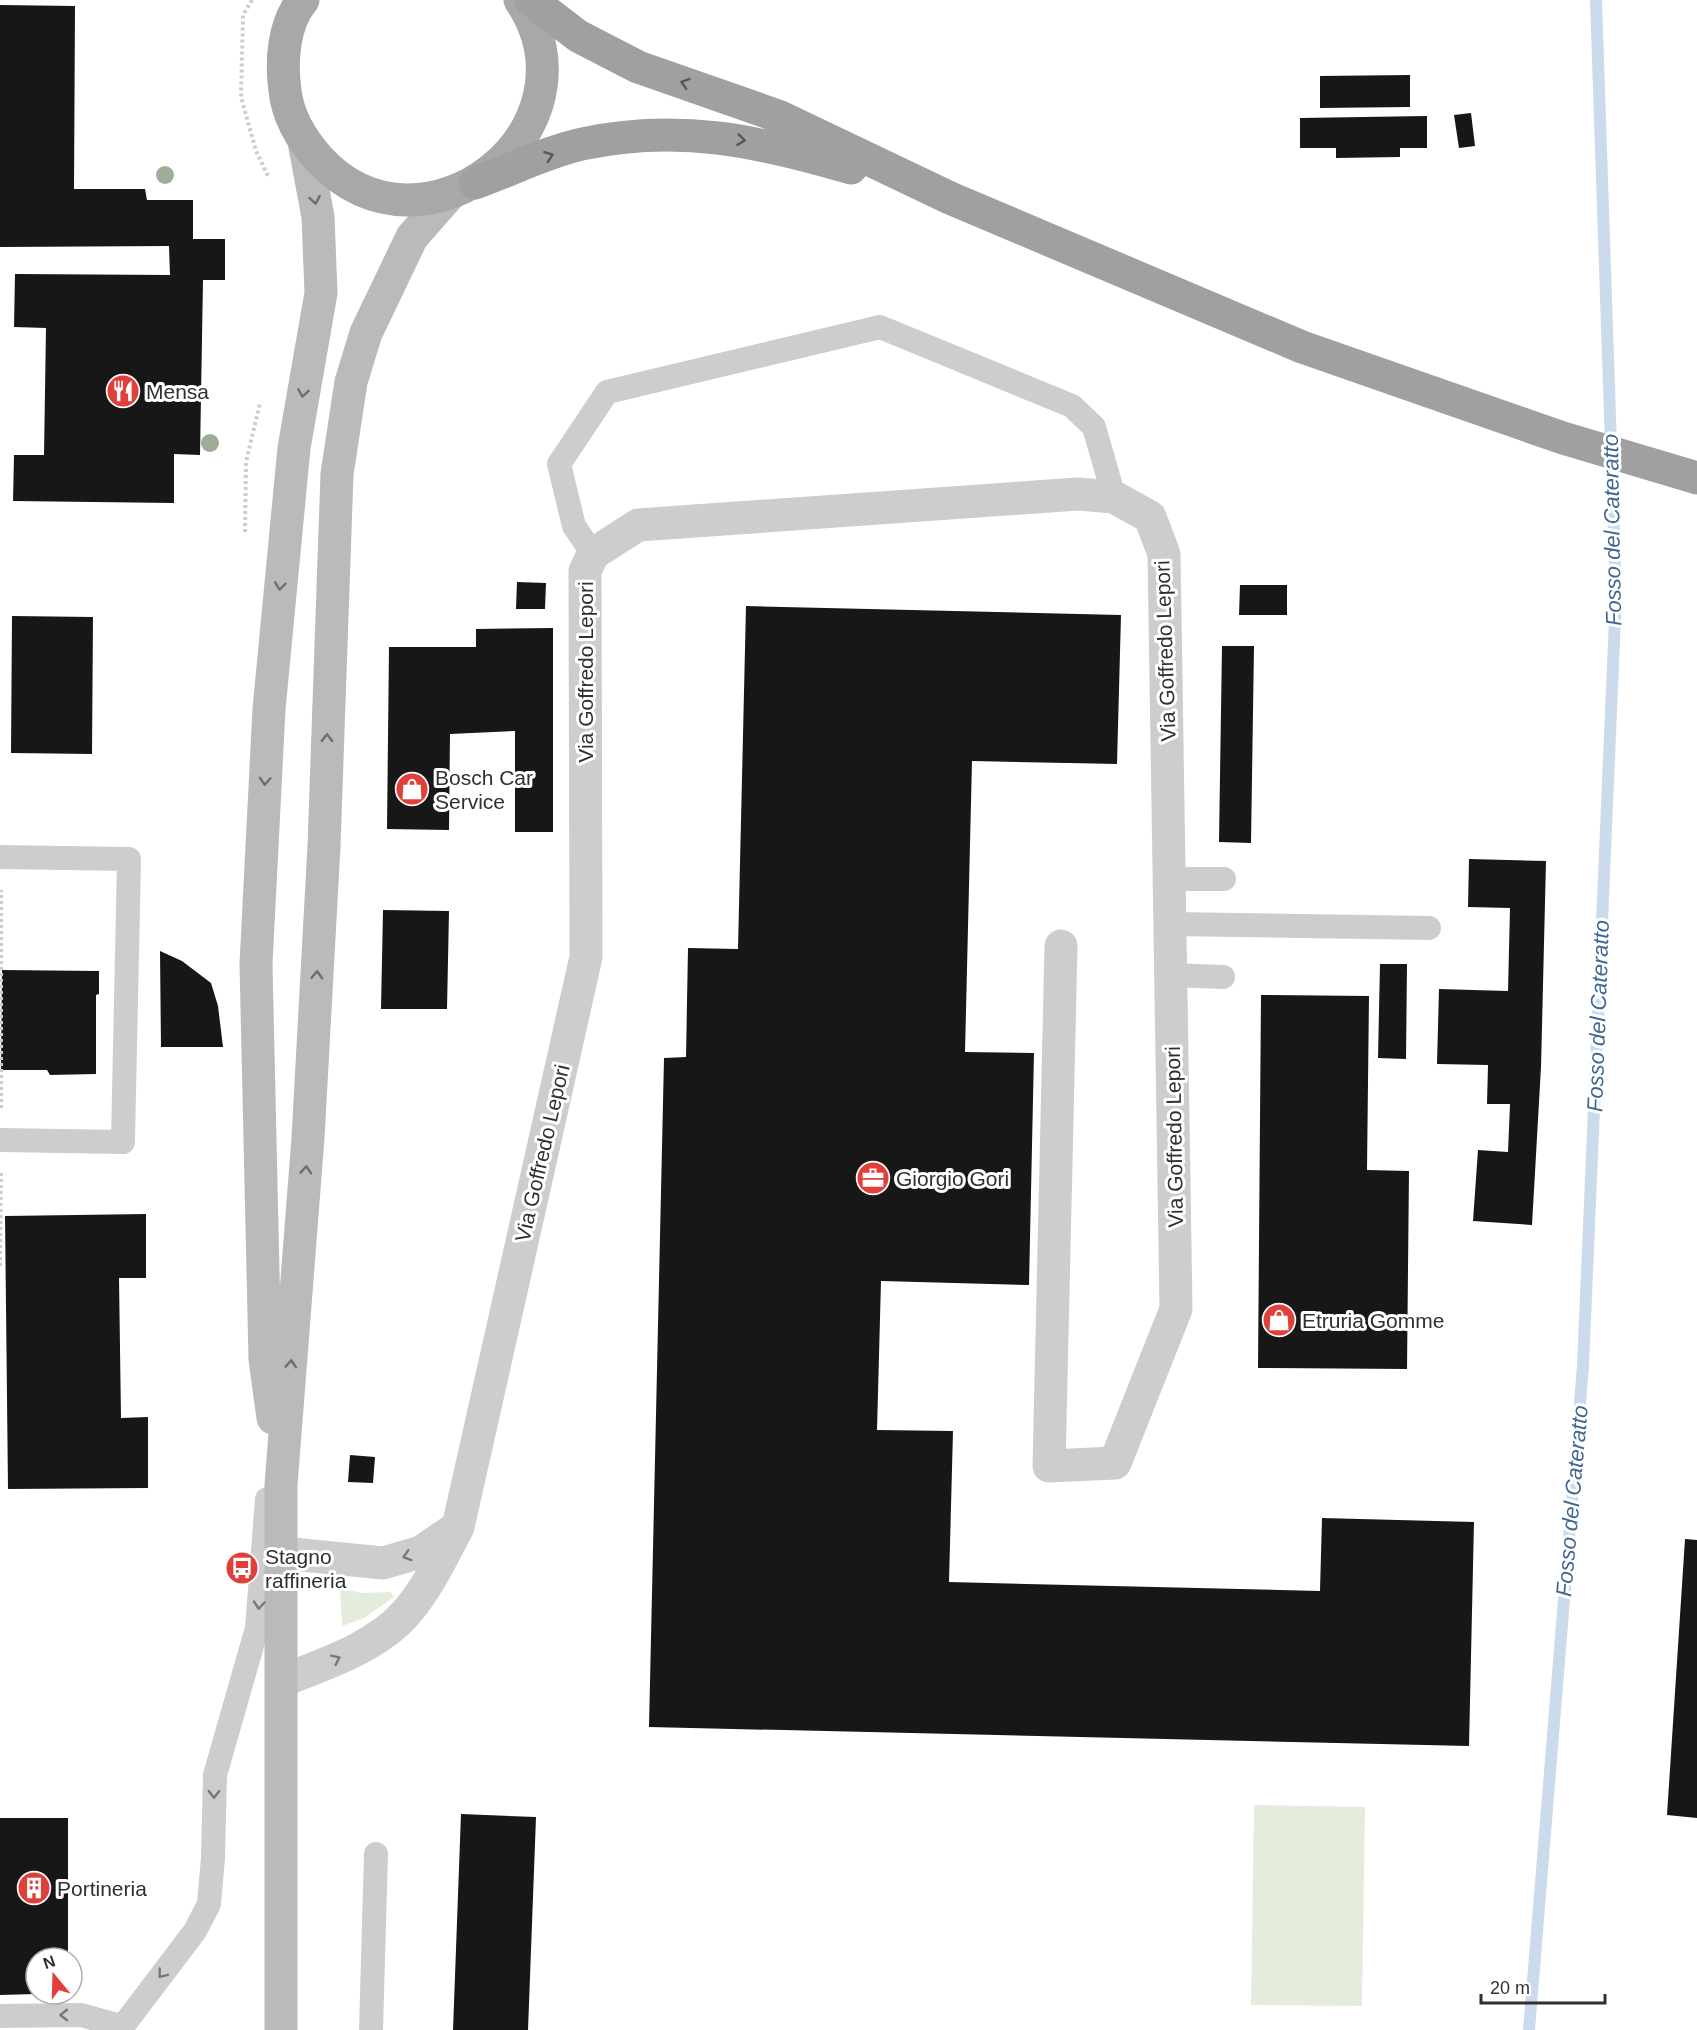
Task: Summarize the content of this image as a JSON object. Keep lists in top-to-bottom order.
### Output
{
  "streets": {
    "street": ["Via Goffredo Lepori"]
  },
  "water": ["Fosso del Cateratto"],
  "places": {
    "restaurant": ["Mensa"],
    "shop": ["Bosch Car Service", "Etruria Gomme"],
    "office": ["Giorgio Gori"],
    "bus stop": ["Stagno raffineria"],
    "building": ["Portineria"]
  },
  "scale_bar": "20 m",
  "north": "top"
}
